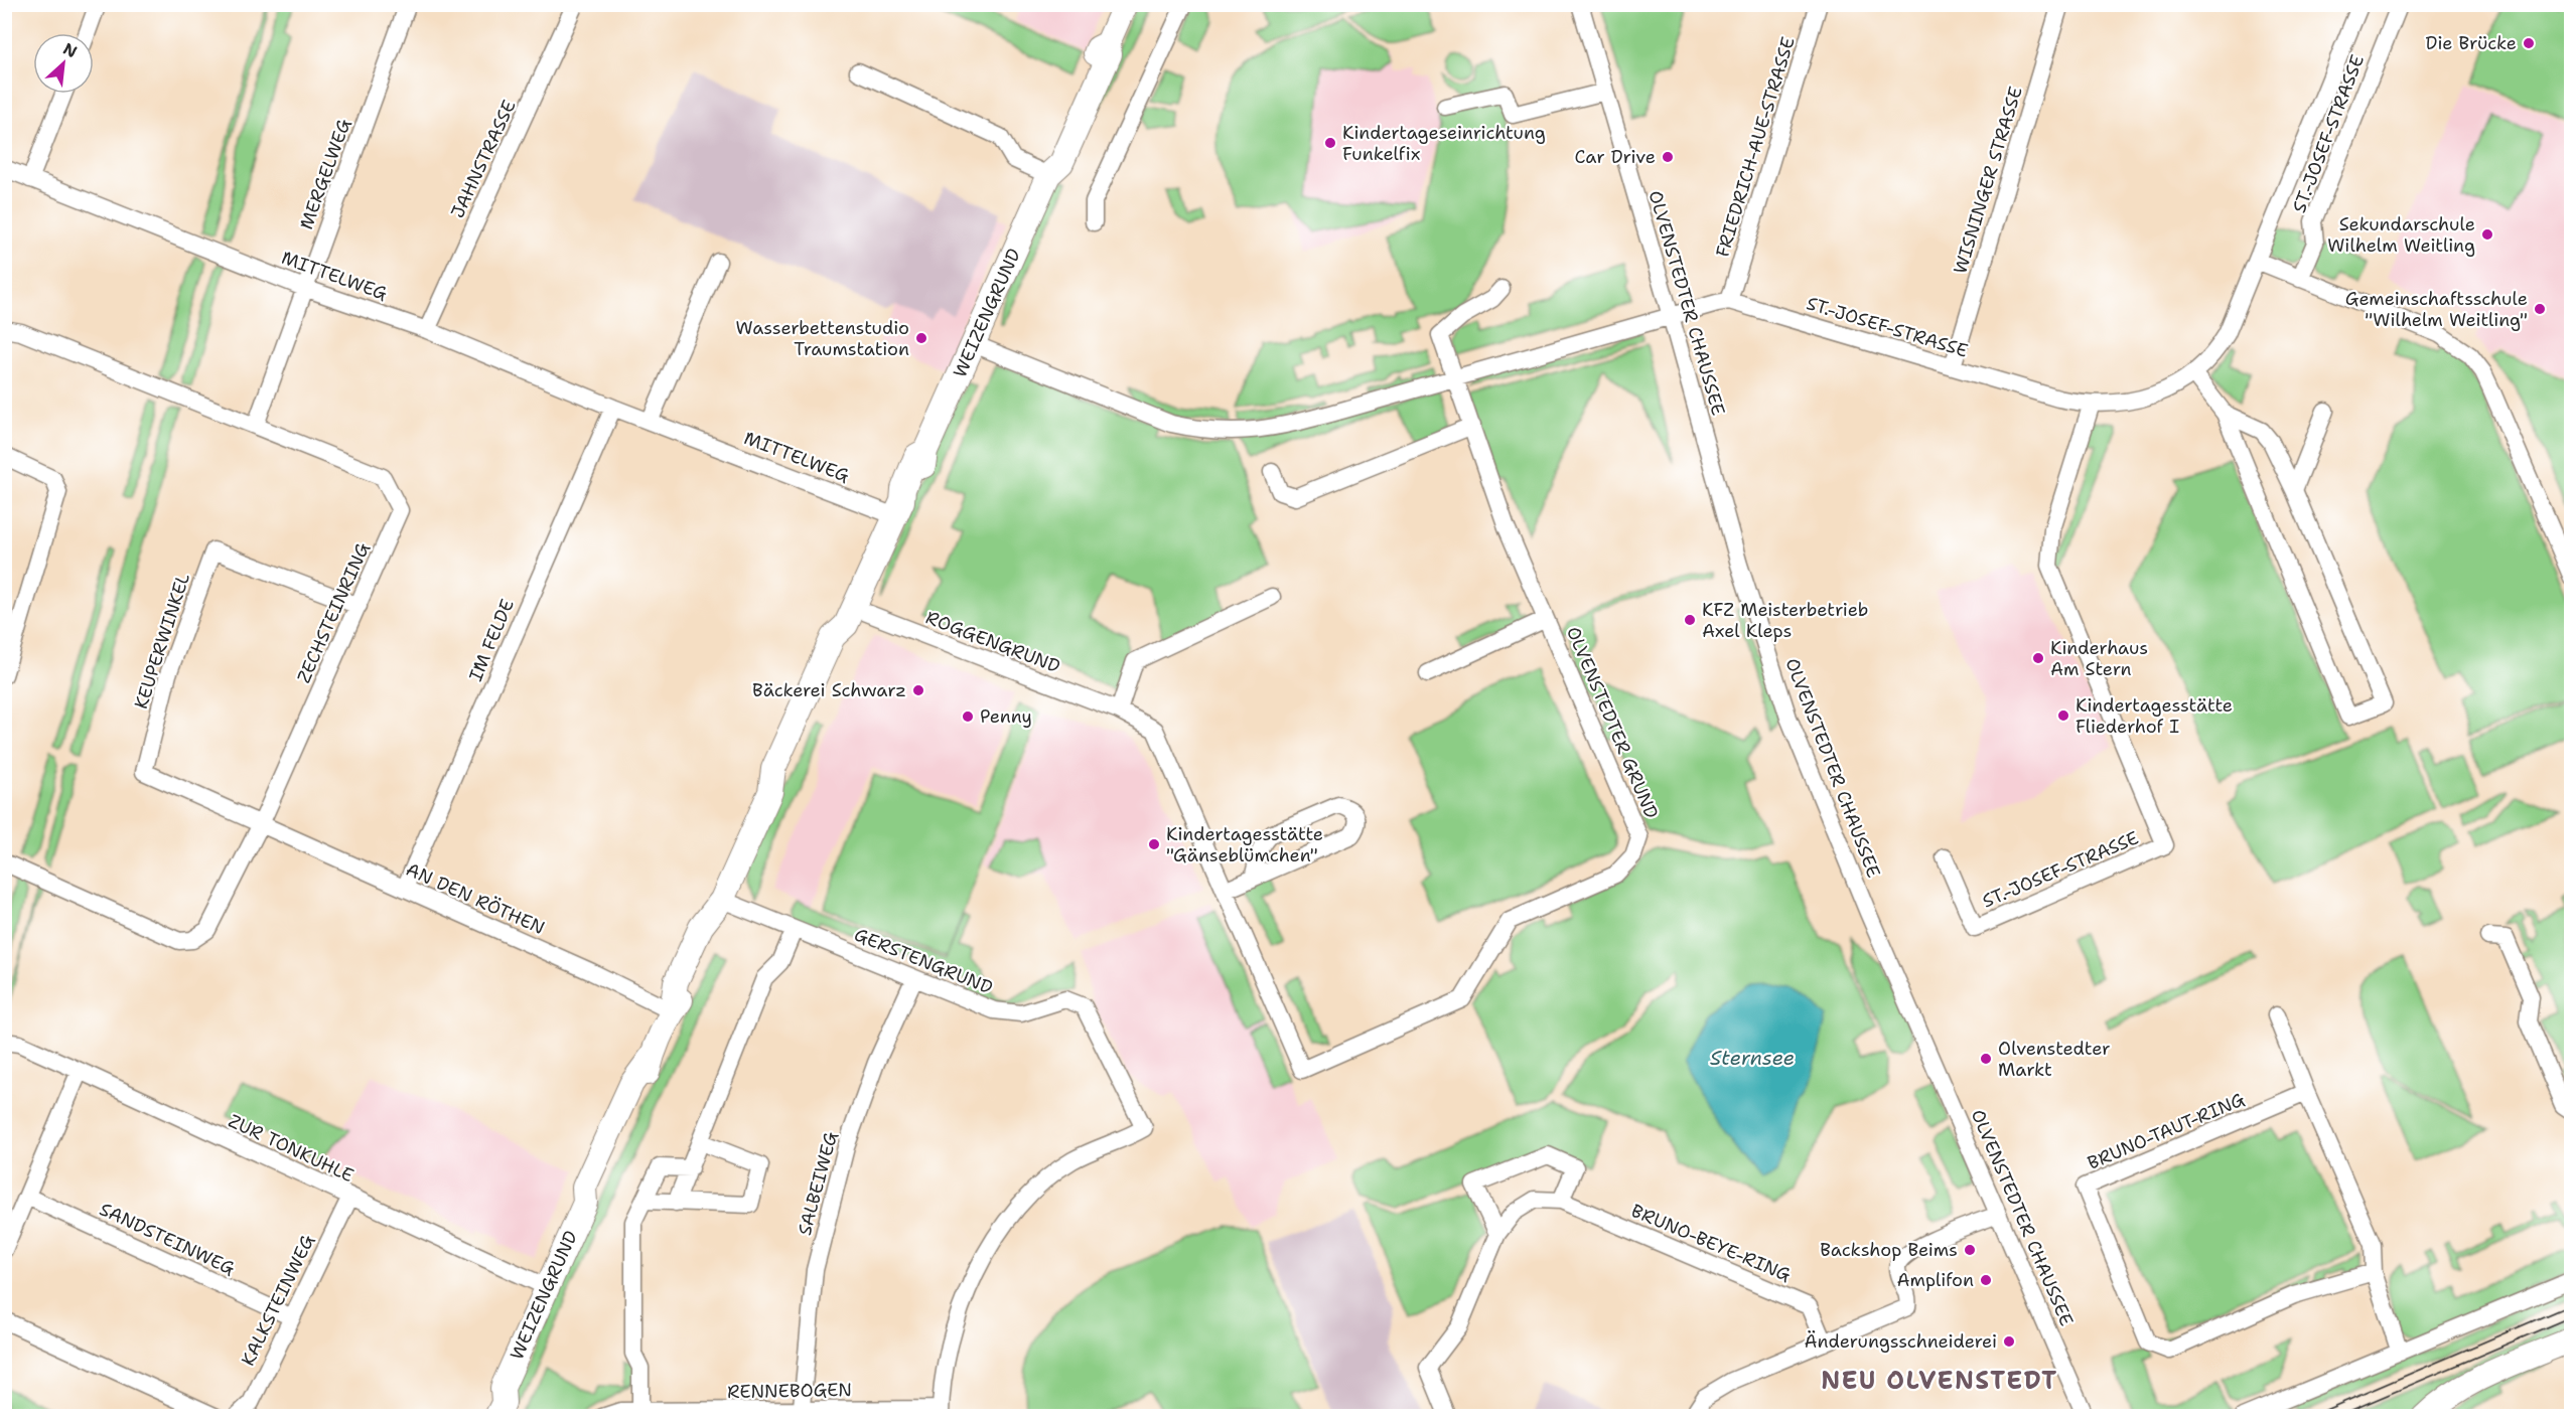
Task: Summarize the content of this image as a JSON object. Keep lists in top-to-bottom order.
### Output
{
  "streets": {
    "main road": ["WEIZENGRUND"],
    "street": [
      "ST.-JOSEF-STRASSE",
      "FRIEDRICH-AUE-STRASSE",
      "JAHNSTRASSE",
      "MERGELWEG",
      "WISNINGER STRASSE",
      "MITTELWEG",
      "OLVENSTEDTER CHAUSSEE",
      "ZECHSTEINRING",
      "IM FELDE",
      "KEUPERWINKEL",
      "ROGGENGRUND",
      "OLVENSTEDTER GRUND",
      "AN DEN RÖTHEN",
      "GERSTENGRUND",
      "BRUNO-TAUT-RING",
      "ZUR TONKUHLE",
      "SALBEIWEG",
      "SANDSTEINWEG",
      "BRUNO-BEYE-RING",
      "KALKSTEINWEG",
      "RENNEBOGEN"
    ]
  },
  "crossings": [
    ["ST.-JOSEF-STRASSE", "FRIEDRICH-AUE-STRASSE"],
    ["ST.-JOSEF-STRASSE", "WISNINGER STRASSE"],
    ["ST.-JOSEF-STRASSE", "OLVENSTEDTER CHAUSSEE"],
    ["JAHNSTRASSE", "MITTELWEG"],
    ["MERGELWEG", "MITTELWEG"],
    ["MERGELWEG", "ZECHSTEINRING"],
    ["MITTELWEG", "WEIZENGRUND"],
    ["MITTELWEG", "IM FELDE"],
    ["WEIZENGRUND", "ROGGENGRUND"],
    ["WEIZENGRUND", "AN DEN RÖTHEN"],
    ["WEIZENGRUND", "GERSTENGRUND"],
    ["WEIZENGRUND", "ZUR TONKUHLE"],
    ["ZECHSTEINRING", "KEUPERWINKEL"],
    ["ZECHSTEINRING", "AN DEN RÖTHEN"],
    ["IM FELDE", "AN DEN RÖTHEN"],
    ["KEUPERWINKEL", "AN DEN RÖTHEN"],
    ["ROGGENGRUND", "OLVENSTEDTER GRUND"],
    ["GERSTENGRUND", "SALBEIWEG"],
    ["GERSTENGRUND", "RENNEBOGEN"],
    ["ZUR TONKUHLE", "KALKSTEINWEG"],
    ["SALBEIWEG", "RENNEBOGEN"],
    ["SANDSTEINWEG", "KALKSTEINWEG"]
  ],
  "districts": ["NEU OLVENSTEDT"],
  "water": ["Sternsee"],
  "places": [
    "Die Brücke",
    "Kindertageseinrichtung Funkelfix",
    "Car Drive",
    "Sekundarschule Wilhelm Weitling",
    "Gemeinschaftsschule \"Wilhelm Weitling\"",
    "Wasserbettenstudio Traumstation",
    "KFZ Meisterbetrieb Axel Kleps",
    "Kinderhaus Am Stern",
    "Bäckerei Schwarz",
    "Kindertagesstätte Fliederhof I",
    "Penny",
    "Kindertagesstätte \"Gänseblümchen\"",
    "Olvenstedter Markt",
    "Backshop Beims",
    "Amplifon",
    "Änderungsschneiderei"
  ],
  "north": "top right"
}
